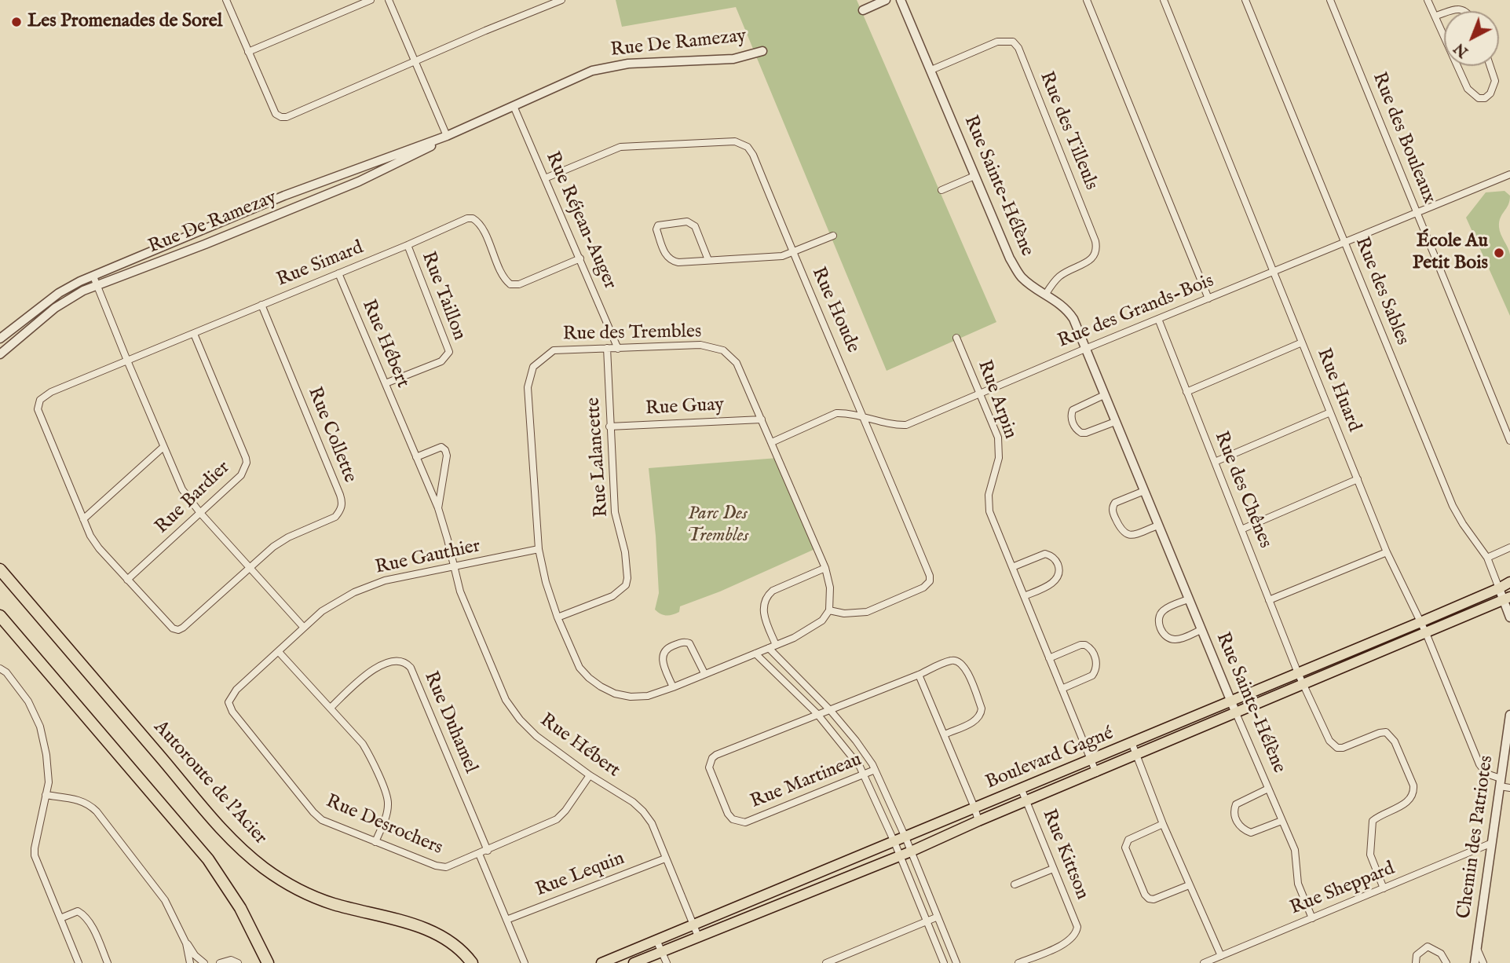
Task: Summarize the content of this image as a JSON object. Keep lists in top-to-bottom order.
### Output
{
  "streets": {
    "highway": ["Autoroute de l'Acier"],
    "main road": ["Boulevard Gagné"],
    "street": [
      "Rue De Ramezay",
      "Rue des Tilleuls",
      "Rue des Bouleaux",
      "Rue Sainte-Hélène",
      "Rue Réjean-Auger",
      "Rue Simard",
      "Rue des Sables",
      "Rue Taillon",
      "Rue Houde",
      "Rue des Grands-Bois",
      "Rue des Trembles",
      "Rue Hébert",
      "Rue Huard",
      "Rue Arpin",
      "Rue Guay",
      "Rue Collette",
      "Rue Lalancette",
      "Rue des Chênes",
      "Rue Bardier",
      "Rue Gauthier",
      "Rue Duhamel",
      "Rue Martineau",
      "Rue Desrochers",
      "Chemin des Patriotes",
      "Rue Kittson",
      "Rue Lequin",
      "Rue Sheppard"
    ]
  },
  "crossings": [
    ["Rue De Ramezay", "Rue Réjean-Auger"],
    ["Rue des Tilleuls", "Rue Sainte-Hélène"],
    ["Rue des Bouleaux", "Rue des Grands-Bois"],
    ["Rue Sainte-Hélène", "Rue des Grands-Bois"],
    ["Rue Sainte-Hélène", "Boulevard Gagné"],
    ["Rue Sainte-Hélène", "Rue Sheppard"],
    ["Rue Réjean-Auger", "Rue Simard"],
    ["Rue Réjean-Auger", "Rue Houde"],
    ["Rue Réjean-Auger", "Rue des Trembles"],
    ["Rue Simard", "Rue Taillon"],
    ["Rue Simard", "Rue Hébert"],
    ["Rue Simard", "Rue Collette"],
    ["Rue Simard", "Rue Bardier"],
    ["Rue des Sables", "Rue des Grands-Bois"],
    ["Rue des Sables", "Boulevard Gagné"],
    ["Rue Taillon", "Rue Hébert"],
    ["Rue Houde", "Rue des Grands-Bois"],
    ["Rue Houde", "Rue des Trembles"],
    ["Rue des Grands-Bois", "Rue des Trembles"],
    ["Rue des Grands-Bois", "Rue Huard"],
    ["Rue des Grands-Bois", "Rue Arpin"],
    ["Rue des Grands-Bois", "Rue des Chênes"],
    ["Rue des Trembles", "Rue Guay"],
    ["Rue des Trembles", "Rue Lalancette"],
    ["Rue des Trembles", "Rue Gauthier"],
    ["Rue Hébert", "Rue Gauthier"],
    ["Rue Hébert", "Boulevard Gagné"],
    ["Rue Hébert", "Rue Desrochers"],
    ["Rue Hébert", "Rue Lequin"],
    ["Rue Huard", "Boulevard Gagné"],
    ["Rue Huard", "Chemin des Patriotes"],
    ["Rue Arpin", "Boulevard Gagné"],
    ["Rue Guay", "Rue Lalancette"],
    ["Rue Collette", "Rue Bardier"],
    ["Rue des Chênes", "Boulevard Gagné"],
    ["Rue des Chênes", "Rue Sheppard"],
    ["Rue Gauthier", "Rue Desrochers"],
    ["Rue Duhamel", "Rue Desrochers"],
    ["Boulevard Gagné", "Rue Kittson"],
    ["Chemin des Patriotes", "Rue Sheppard"]
  ],
  "parks": ["Parc Des Trembles"],
  "places": ["Les Promenades de Sorel", "École Au Petit Bois"],
  "north": "bottom left"
}
